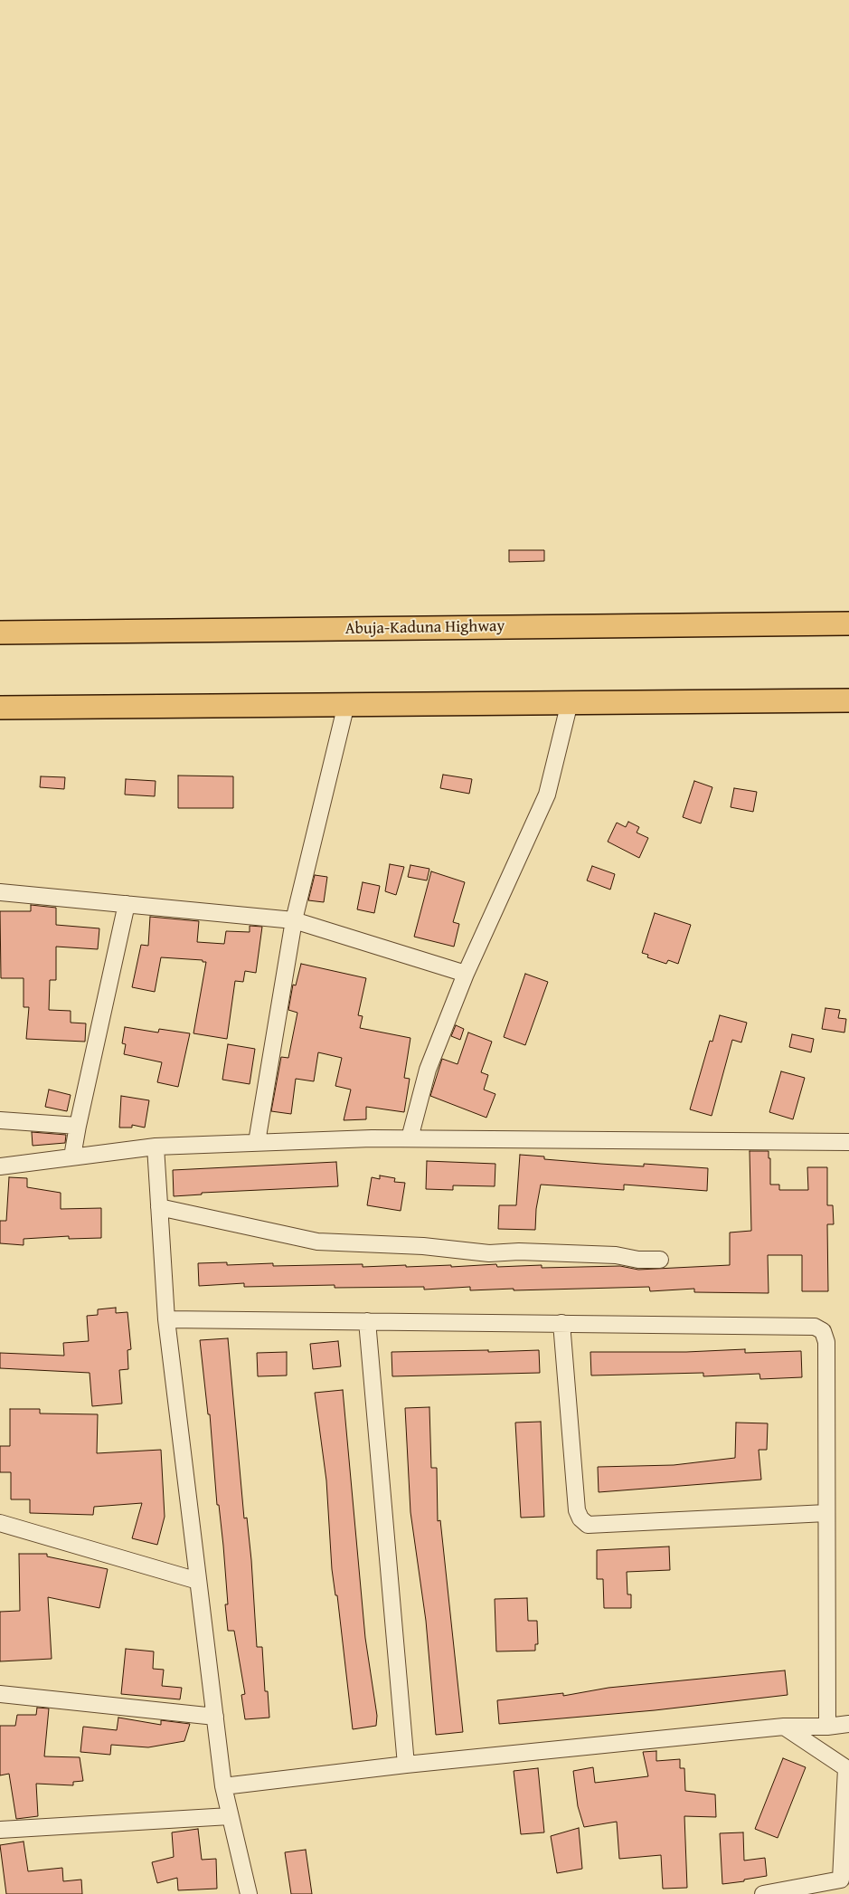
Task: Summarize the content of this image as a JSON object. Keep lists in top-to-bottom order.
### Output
{
  "streets": {
    "highway": ["Abuja-Kaduna Highway"]
  }
}
